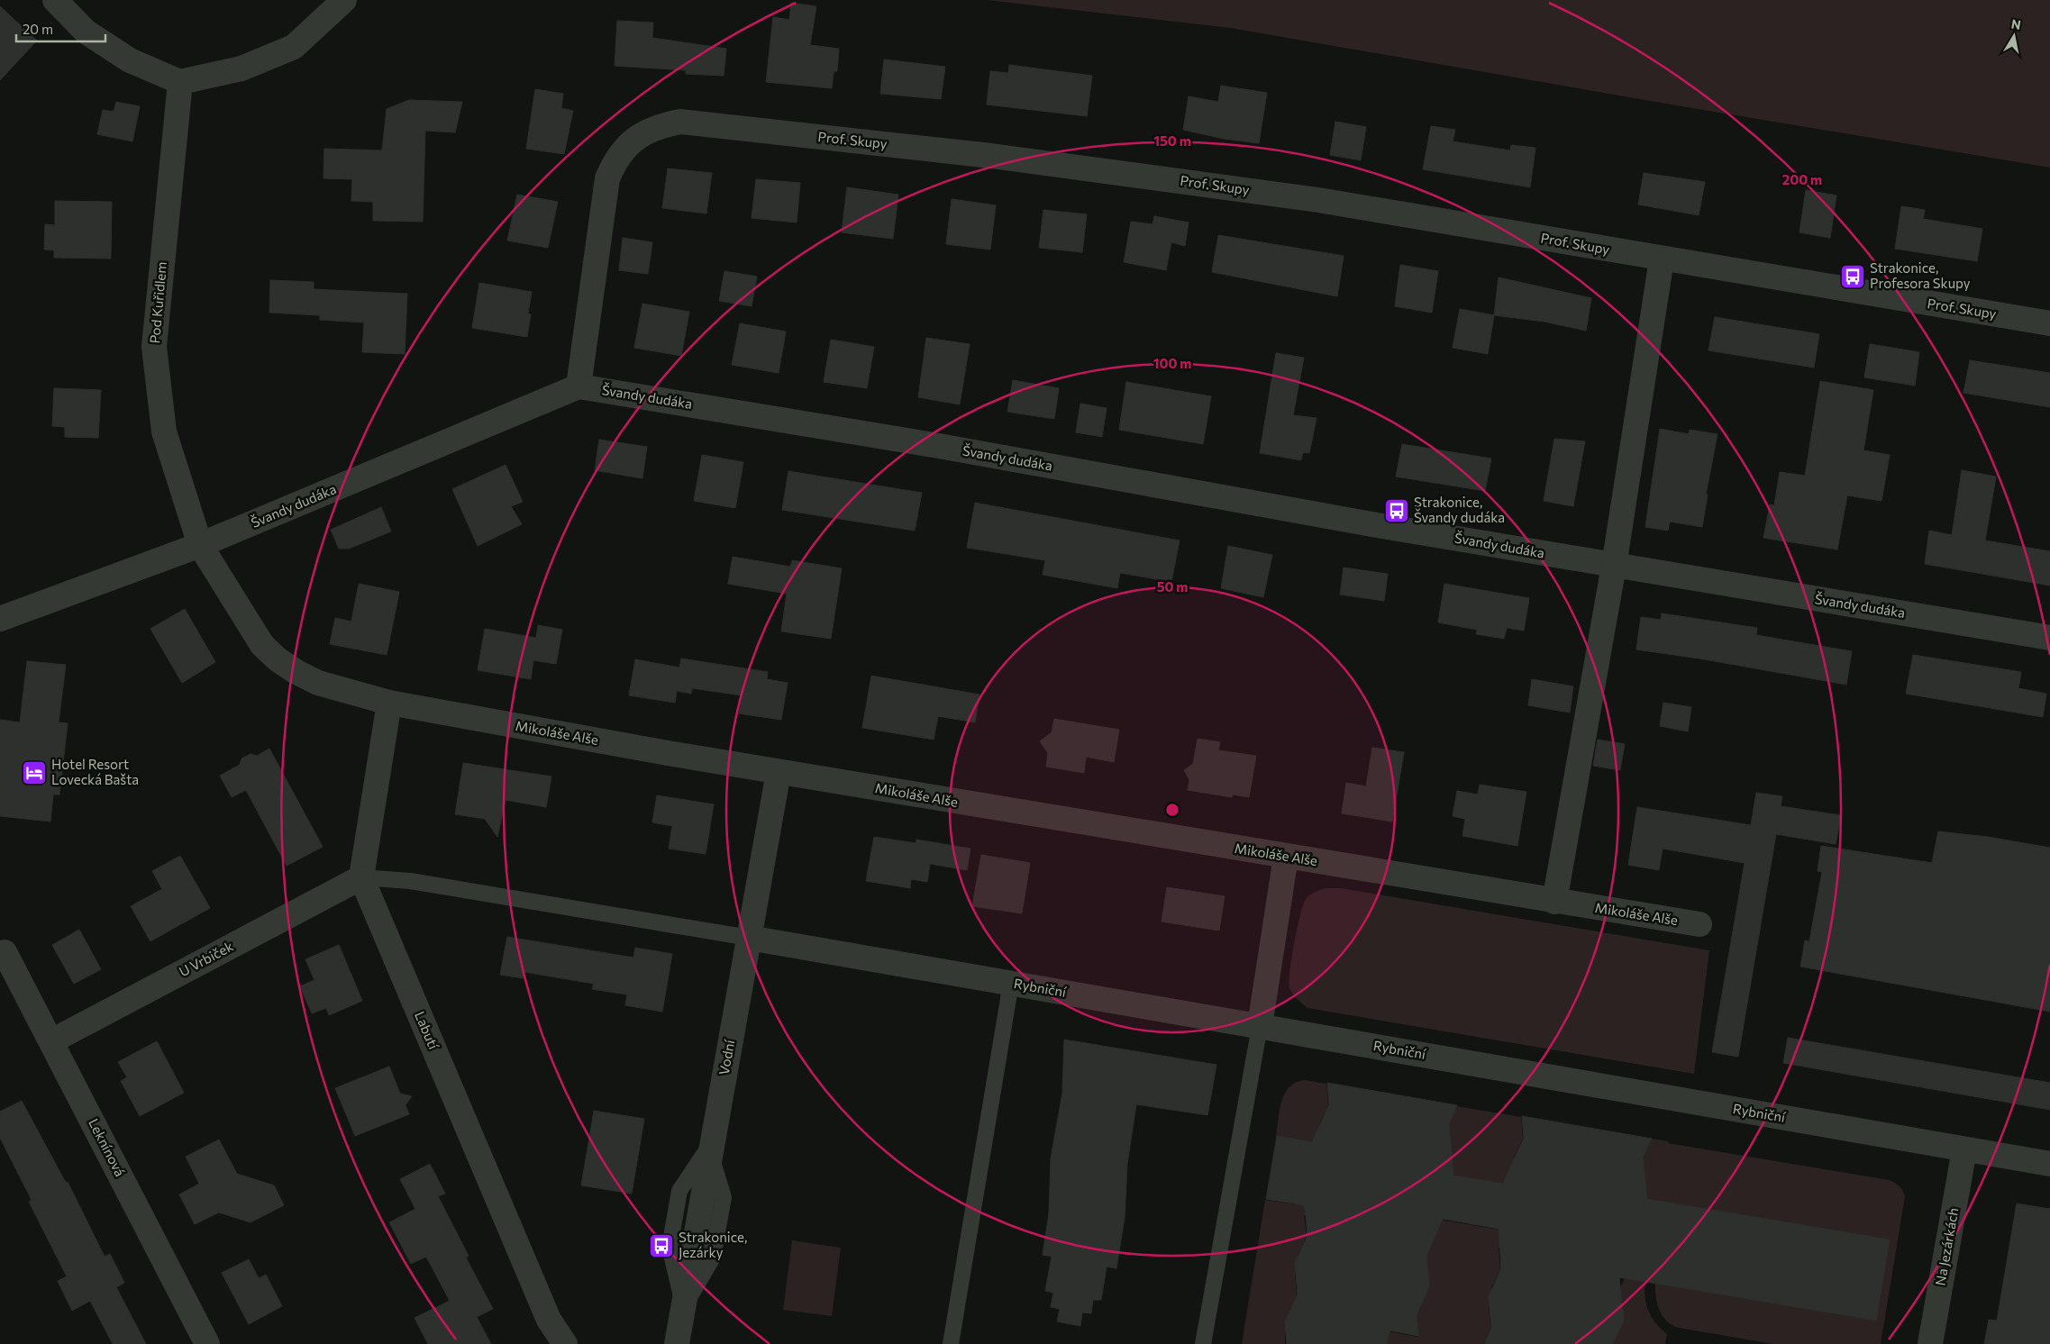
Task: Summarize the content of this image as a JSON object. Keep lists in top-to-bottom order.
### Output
{
  "streets": {
    "street": [
      "Prof. Skupy",
      "Pod Kuřidlem",
      "Švandy dudáka",
      "Mikoláše Alše",
      "U Vrbiček",
      "Rybniční",
      "Labutí",
      "Vodní",
      "Leknínová",
      "Na Jezárkách"
    ]
  },
  "crossings": [
    ["Prof. Skupy", "Švandy dudáka"],
    ["Pod Kuřidlem", "Švandy dudáka"],
    ["Pod Kuřidlem", "Mikoláše Alše"],
    ["Švandy dudáka", "Mikoláše Alše"],
    ["Mikoláše Alše", "Vodní"],
    ["U Vrbiček", "Labutí"],
    ["U Vrbiček", "Leknínová"],
    ["Rybniční", "Vodní"],
    ["Rybniční", "Na Jezárkách"]
  ],
  "places": {
    "bus stop": ["Strakonice, Profesora Skupy", "Strakonice, Švandy dudáka", "Strakonice, Jezárky"],
    "hotel": ["Hotel Resort Lovecká Bašta"]
  },
  "scale_bar": "20 m",
  "north": "top",
  "rings": [
    "150 m",
    "200 m",
    "100 m",
    "50 m"
  ]
}
